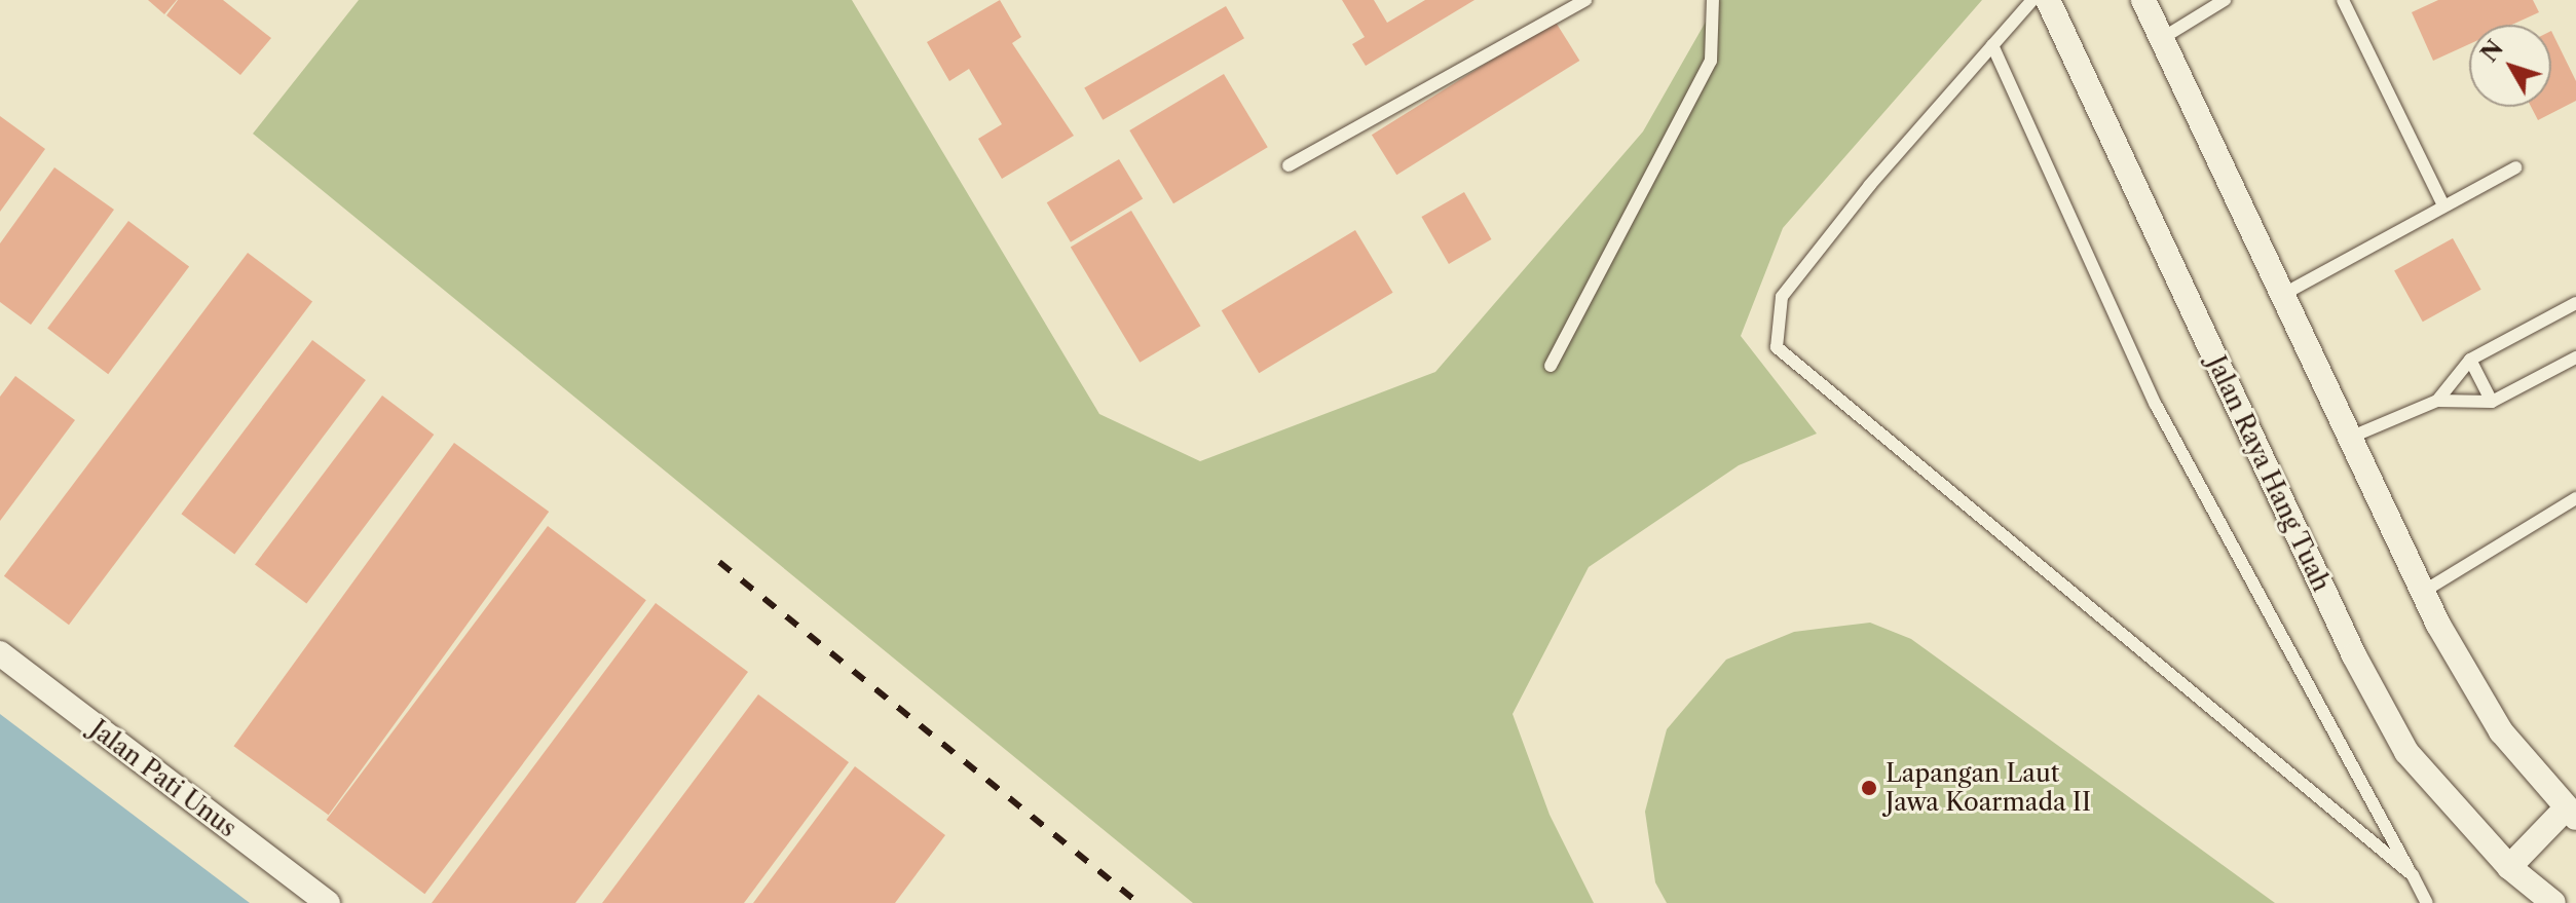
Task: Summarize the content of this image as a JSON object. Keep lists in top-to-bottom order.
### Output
{
  "streets": {
    "street": ["Jalan Raya Hang Tuah", "Jalan Pati Unus"]
  },
  "places": ["Lapangan Laut Jawa Koarmada II"],
  "north": "top left"
}
